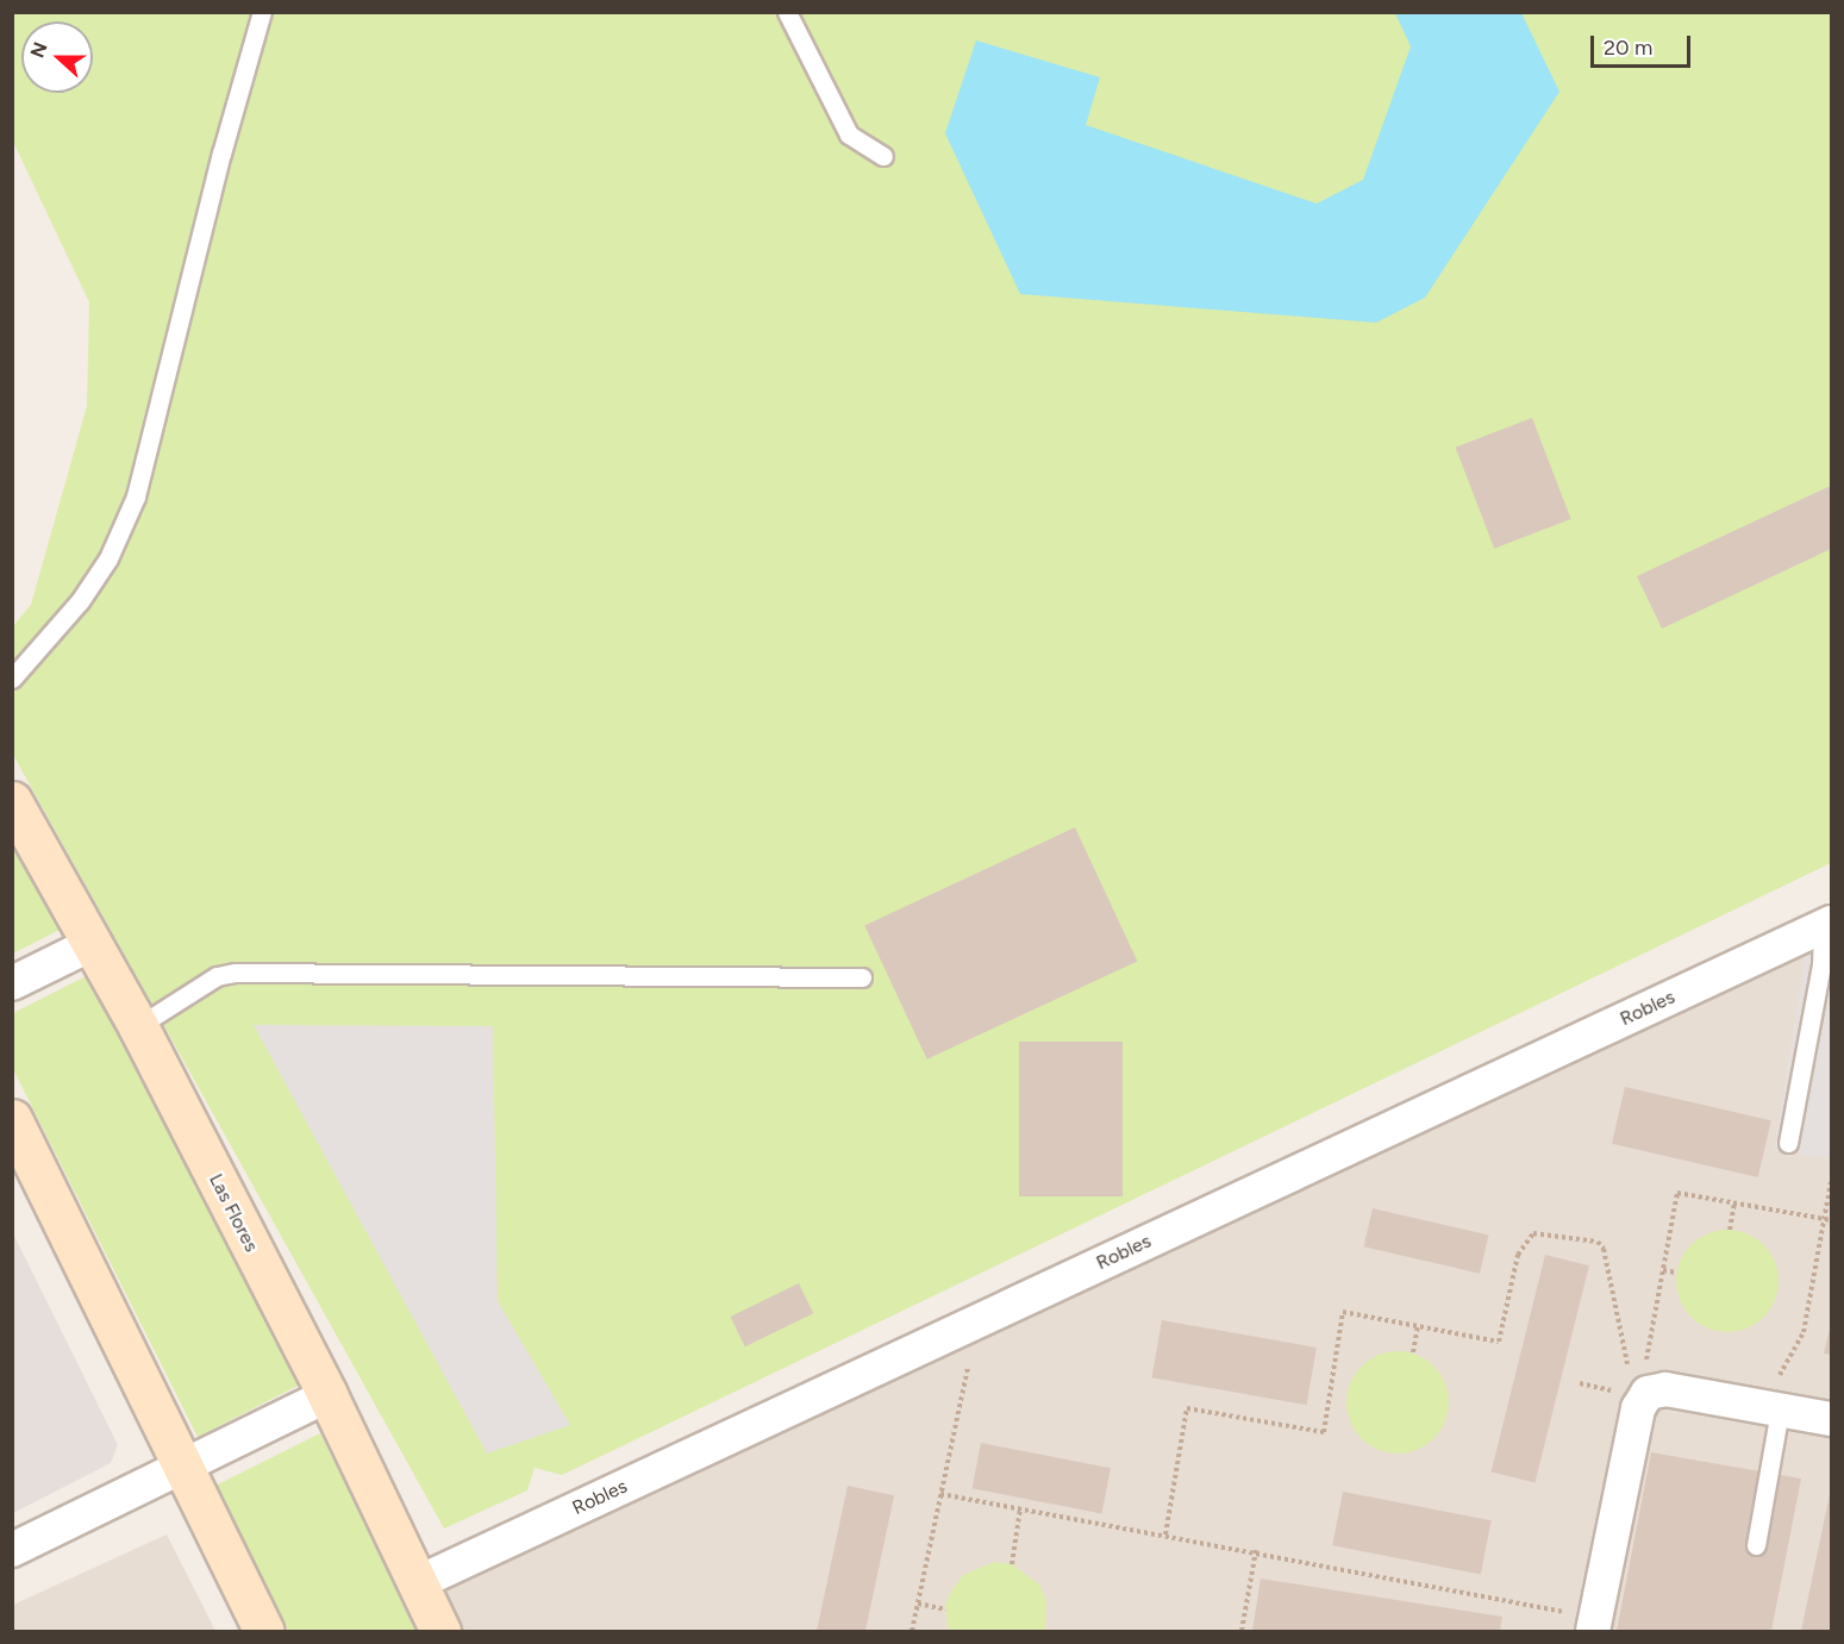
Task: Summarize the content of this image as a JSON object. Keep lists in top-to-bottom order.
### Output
{
  "streets": {
    "street": ["Robles", "Las Flores"]
  },
  "crossings": [
    ["Robles", "Las Flores"]
  ],
  "scale_bar": "20 m",
  "north": "left"
}
